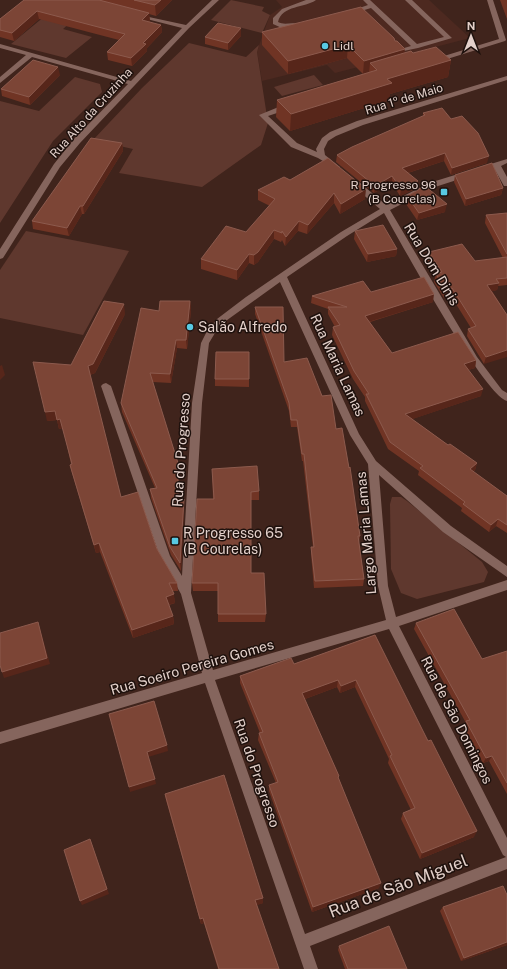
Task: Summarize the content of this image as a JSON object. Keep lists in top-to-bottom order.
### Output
{
  "streets": {
    "street": [
      "Rua 1º de Maio",
      "Rua Alto da Cruzinha",
      "Rua Dom Dinis",
      "Rua Maria Lamas",
      "Rua do Progresso",
      "Largo Maria Lamas",
      "Rua Soeiro Pereira Gomes",
      "Rua de São Domingos",
      "Rua de São Miguel"
    ]
  },
  "crossings": [
    ["Rua 1º de Maio", "Rua Dom Dinis"],
    ["Rua Dom Dinis", "Rua do Progresso"],
    ["Rua Maria Lamas", "Rua do Progresso"],
    ["Rua Maria Lamas", "Largo Maria Lamas"],
    ["Rua do Progresso", "Rua Soeiro Pereira Gomes"],
    ["Rua do Progresso", "Rua de São Miguel"],
    ["Largo Maria Lamas", "Rua Soeiro Pereira Gomes"],
    ["Largo Maria Lamas", "Rua de São Domingos"],
    ["Rua Soeiro Pereira Gomes", "Rua de São Domingos"]
  ],
  "places": {
    "other": ["Lidl", "Salão Alfredo"],
    "transit": ["R Progresso 96 (B Courelas)", "R Progresso 65 (B Courelas)"]
  },
  "north": "top"
}
